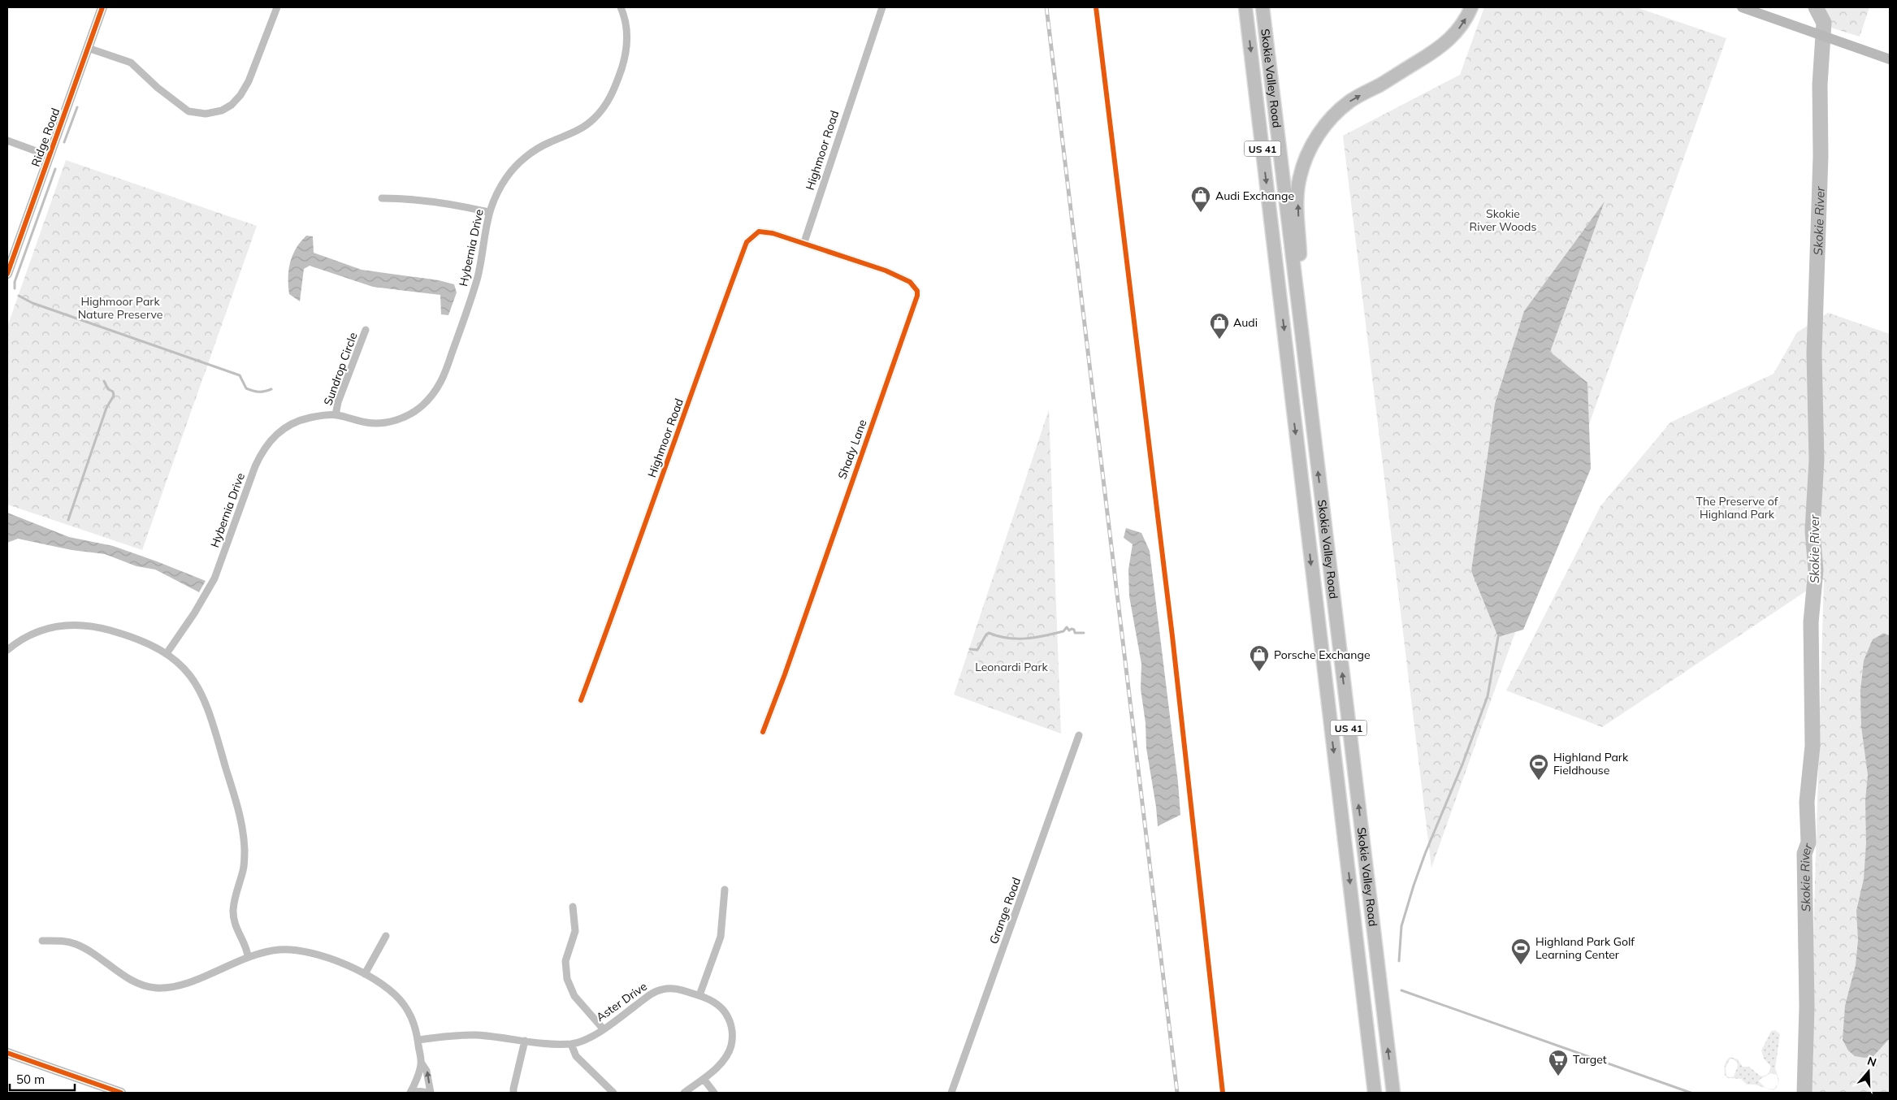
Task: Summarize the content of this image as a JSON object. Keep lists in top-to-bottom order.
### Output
{
  "streets": {
    "highway": ["Skokie Valley Road", "US 41"],
    "street": [
      "Ridge Road",
      "Highmoor Road",
      "Hybernia Drive",
      "Sundrop Circle",
      "Shady Lane",
      "Grange Road",
      "Aster Drive"
    ]
  },
  "crossings": [
    ["Highmoor Road", "Shady Lane"],
    ["Hybernia Drive", "Sundrop Circle"]
  ],
  "water": ["Skokie River"],
  "parks": [
    "Skokie River Woods",
    "Highmoor Park Nature Preserve",
    "The Preserve of Highland Park",
    "Leonardi Park"
  ],
  "places": {
    "shop": ["Audi Exchange", "Audi", "Porsche Exchange"],
    "sports": ["Highland Park Fieldhouse", "Highland Park Golf Learning Center"],
    "supermarket": ["Target"]
  },
  "scale_bar": "50 m",
  "north": "top"
}
